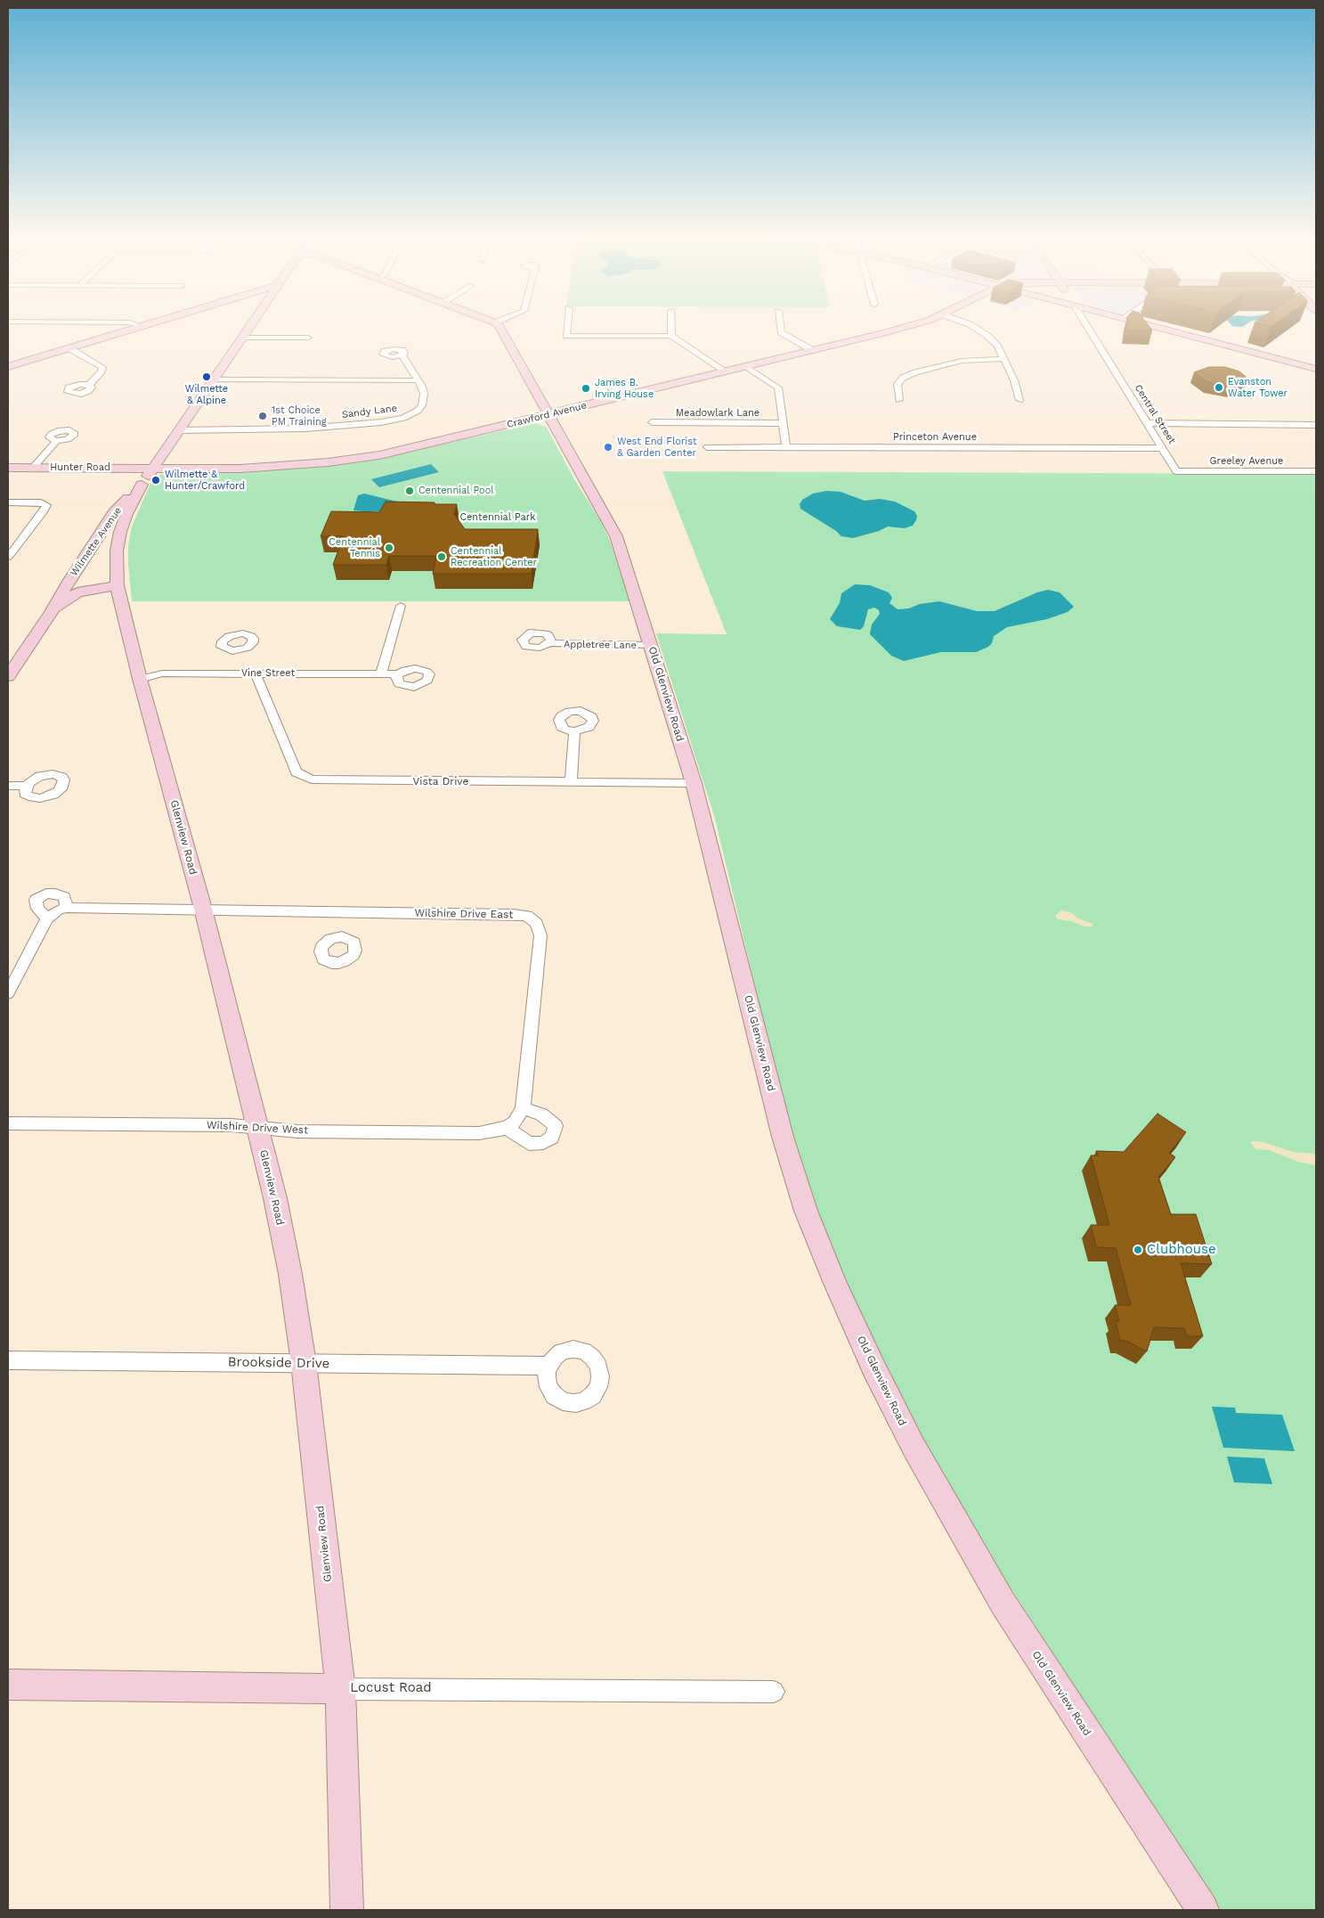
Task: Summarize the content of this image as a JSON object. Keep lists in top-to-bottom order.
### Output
{
  "streets": {
    "main road": [
      "Crawford Avenue",
      "Hunter Road",
      "Wilmette Avenue",
      "Old Glenview Road",
      "Glenview Road",
      "Locust Road"
    ],
    "street": [
      "Sandy Lane",
      "Meadowlark Lane",
      "Central Street",
      "Princeton Avenue",
      "Greeley Avenue",
      "Appletree Lane",
      "Vine Street",
      "Vista Drive",
      "Wilshire Drive East",
      "Wilshire Drive West",
      "Brookside Drive"
    ]
  },
  "crossings": [
    ["Sandy Lane", "Wilmette Avenue"],
    ["Central Street", "Princeton Avenue"],
    ["Central Street", "Greeley Avenue"],
    ["Crawford Avenue", "Hunter Road"],
    ["Crawford Avenue", "Wilmette Avenue"],
    ["Crawford Avenue", "Old Glenview Road"],
    ["Hunter Road", "Wilmette Avenue"],
    ["Wilmette Avenue", "Glenview Road"],
    ["Appletree Lane", "Old Glenview Road"],
    ["Vine Street", "Vista Drive"],
    ["Vine Street", "Glenview Road"],
    ["Old Glenview Road", "Vista Drive"],
    ["Glenview Road", "Wilshire Drive East"],
    ["Glenview Road", "Wilshire Drive West"],
    ["Glenview Road", "Brookside Drive"],
    ["Glenview Road", "Locust Road"]
  ],
  "parks": ["Centennial Park"],
  "places": [
    "Wilmette & Alpine",
    "Evanston Water Tower",
    "James B. Irving House",
    "1st Choice PM Training",
    "West End Florist & Garden Center",
    "Wilmette & Hunter/Crawford",
    "Centennial Pool",
    "Centennial Tennis",
    "Centennial Recreation Center",
    "Clubhouse"
  ]
}
